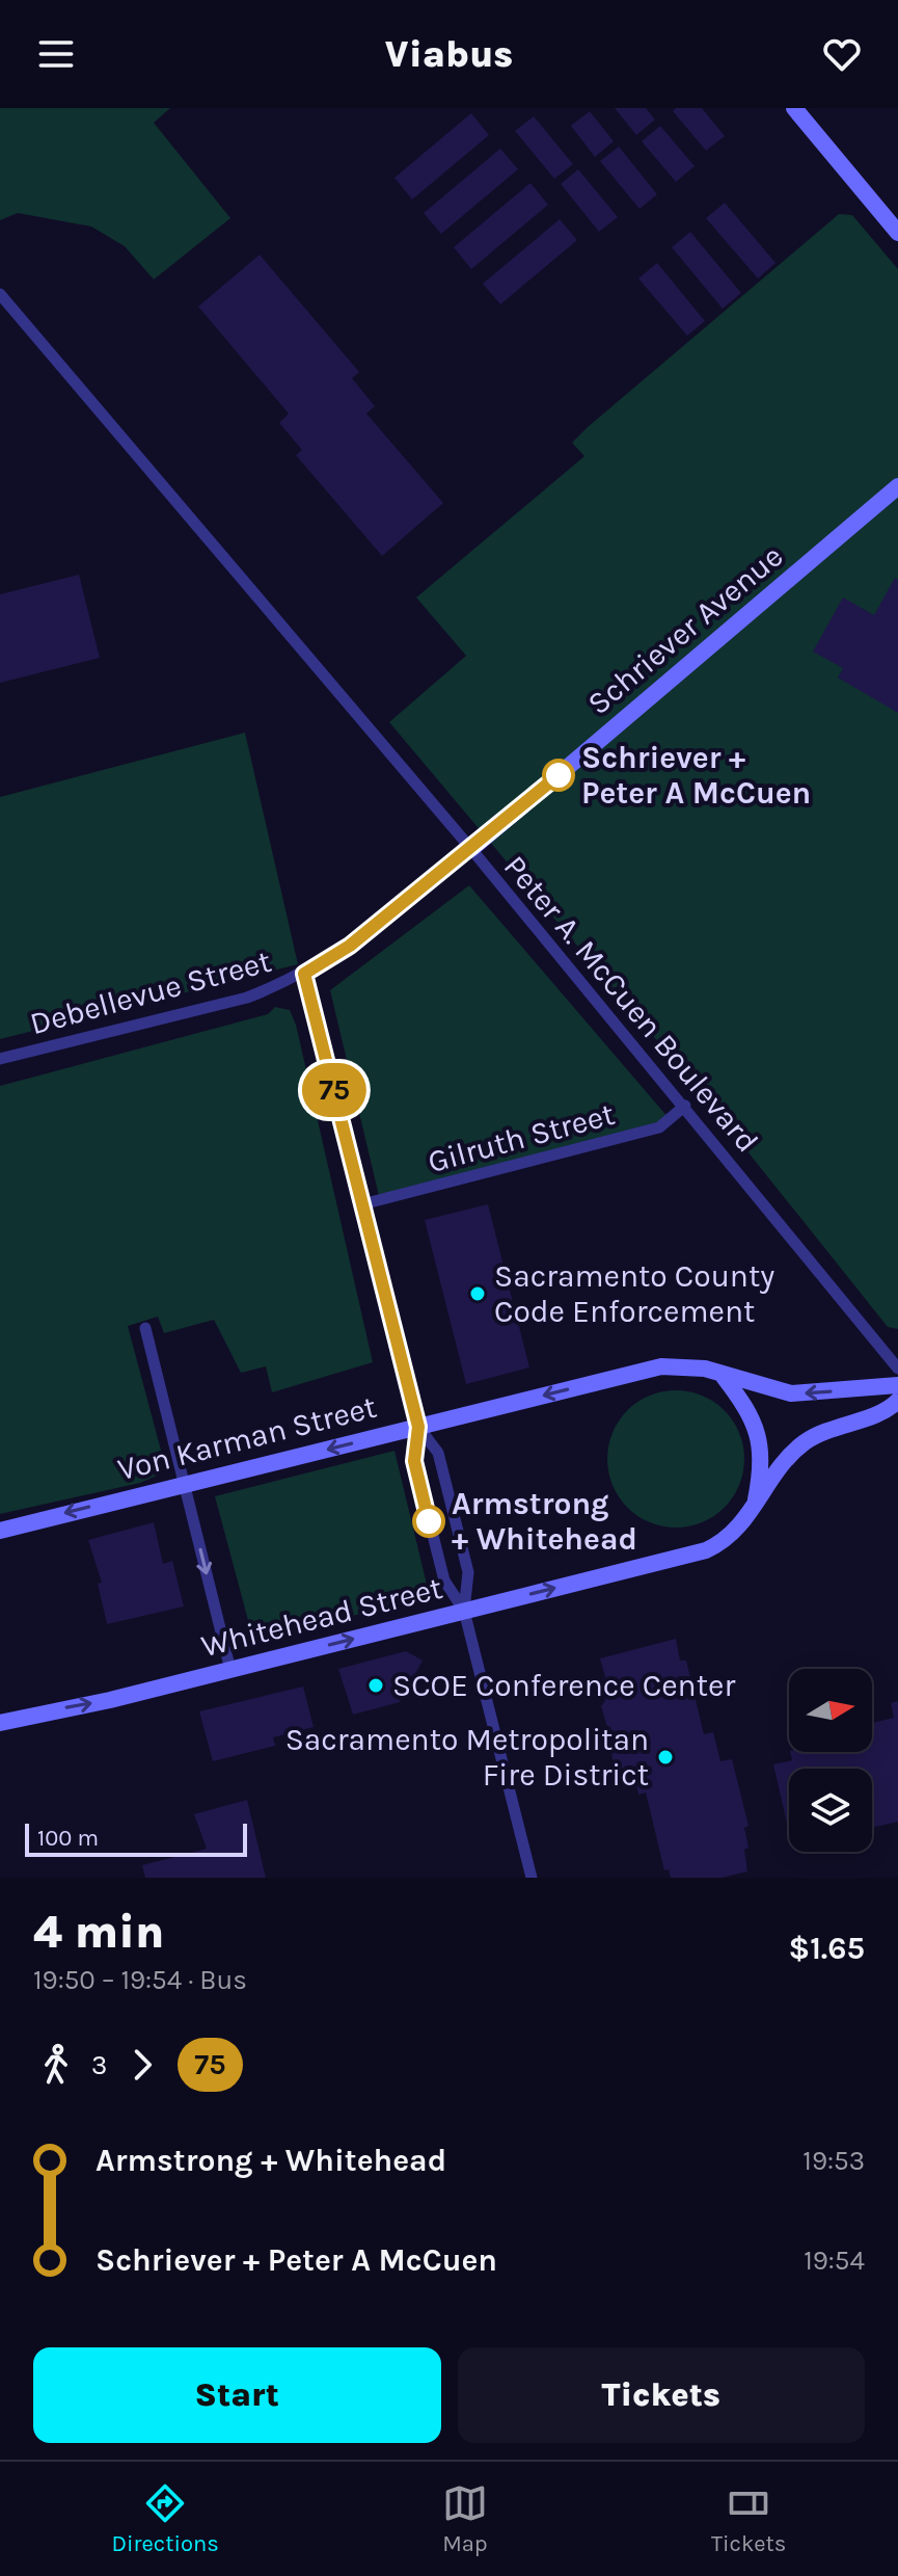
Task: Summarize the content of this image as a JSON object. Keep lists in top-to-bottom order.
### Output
{
  "streets": {
    "street": [
      "Schriever Avenue",
      "Debellevue Street",
      "Peter A. McCuen Boulevard",
      "Gilruth Street",
      "Von Karman Street",
      "Whitehead Street"
    ]
  },
  "crossings": [
    ["Schriever Avenue", "Debellevue Street"],
    ["Schriever Avenue", "Peter A. McCuen Boulevard"],
    ["Debellevue Street", "Peter A. McCuen Boulevard"],
    ["Peter A. McCuen Boulevard", "Gilruth Street"]
  ],
  "one_way": ["Von Karman Street", "Whitehead Street"],
  "places": [
    "Schriever + Peter A McCuen",
    "Sacramento County Code Enforcement",
    "Armstrong + Whitehead",
    "SCOE Conference Center",
    "Sacramento Metropolitan Fire District"
  ],
  "lines": ["bus line 75"],
  "scale_bar": "100 m",
  "north": "right",
  "page": {
    "header": "Viabus",
    "on_map": "75",
    "scale": "100 m",
    "heading": ["4 min", "19:50 – 19:54 · Bus", "$1.65"],
    "legs": ["3", "75"],
    "list": [
      {
        "name": "Armstrong + Whitehead",
        "value": "19:53"
      },
      {
        "name": "Schriever + Peter A McCuen",
        "value": "19:54"
      }
    ],
    "buttons": ["Start", "Tickets"],
    "tabs": ["Directions", "Map", "Tickets"]
  }
}
